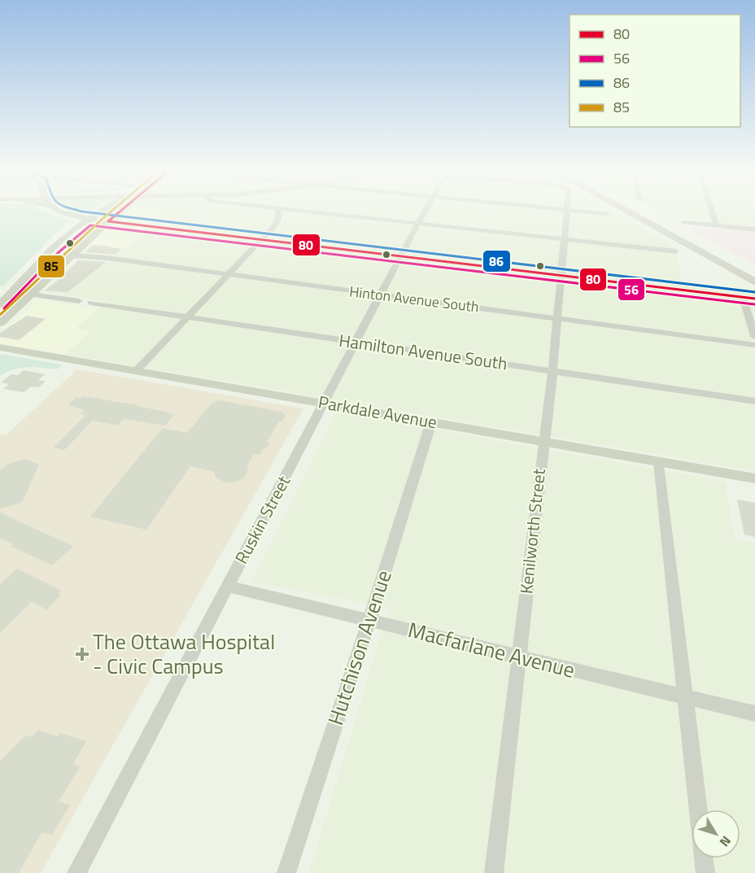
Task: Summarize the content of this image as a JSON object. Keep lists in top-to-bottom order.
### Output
{
  "streets": {
    "main road": ["Parkdale Avenue"],
    "street": [
      "Hinton Avenue South",
      "Hamilton Avenue South",
      "Ruskin Street",
      "Kenilworth Street",
      "Hutchison Avenue",
      "Macfarlane Avenue"
    ]
  },
  "crossings": [
    ["Hinton Avenue South", "Ruskin Street"],
    ["Hinton Avenue South", "Kenilworth Street"],
    ["Hamilton Avenue South", "Ruskin Street"],
    ["Hamilton Avenue South", "Kenilworth Street"],
    ["Parkdale Avenue", "Ruskin Street"],
    ["Parkdale Avenue", "Kenilworth Street"],
    ["Parkdale Avenue", "Hutchison Avenue"],
    ["Ruskin Street", "Macfarlane Avenue"],
    ["Kenilworth Street", "Macfarlane Avenue"],
    ["Hutchison Avenue", "Macfarlane Avenue"]
  ],
  "places": {
    "health": ["The Ottawa Hospital - Civic Campus"]
  },
  "lines": [
    "transit line 80",
    "transit line 86",
    "transit line 85",
    "transit line 56"
  ],
  "legend": [
    "80",
    "56",
    "86",
    "85"
  ],
  "north": "bottom right"
}
